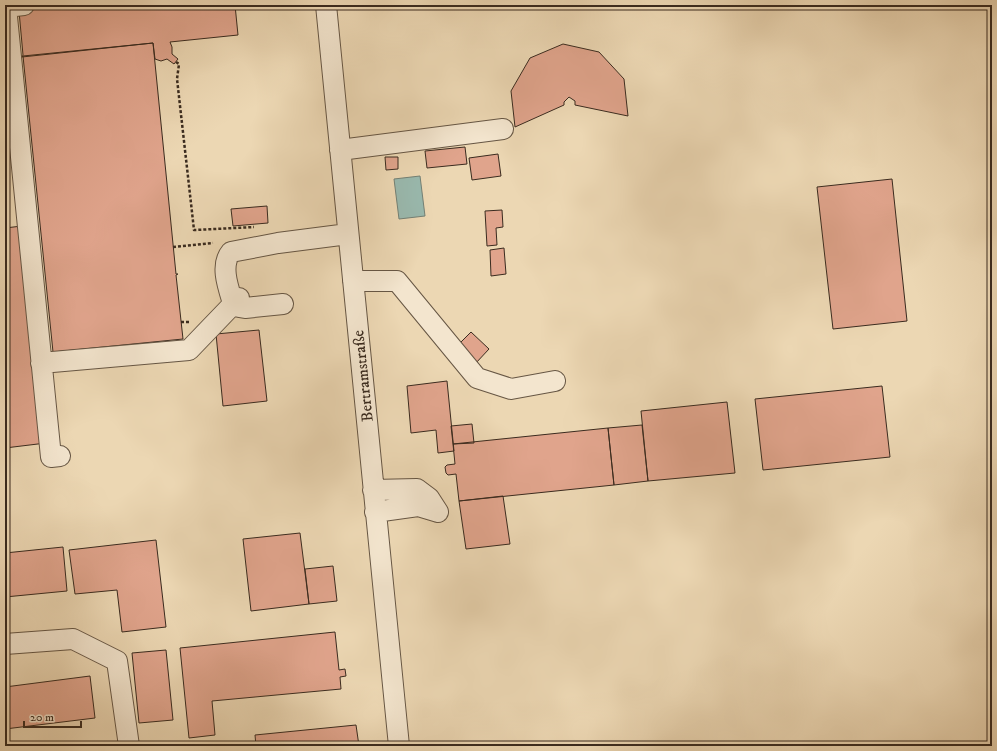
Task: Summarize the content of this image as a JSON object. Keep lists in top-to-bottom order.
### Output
{
  "streets": {
    "street": ["Bertramstraße"]
  },
  "scale_bar": "20 m"
}
